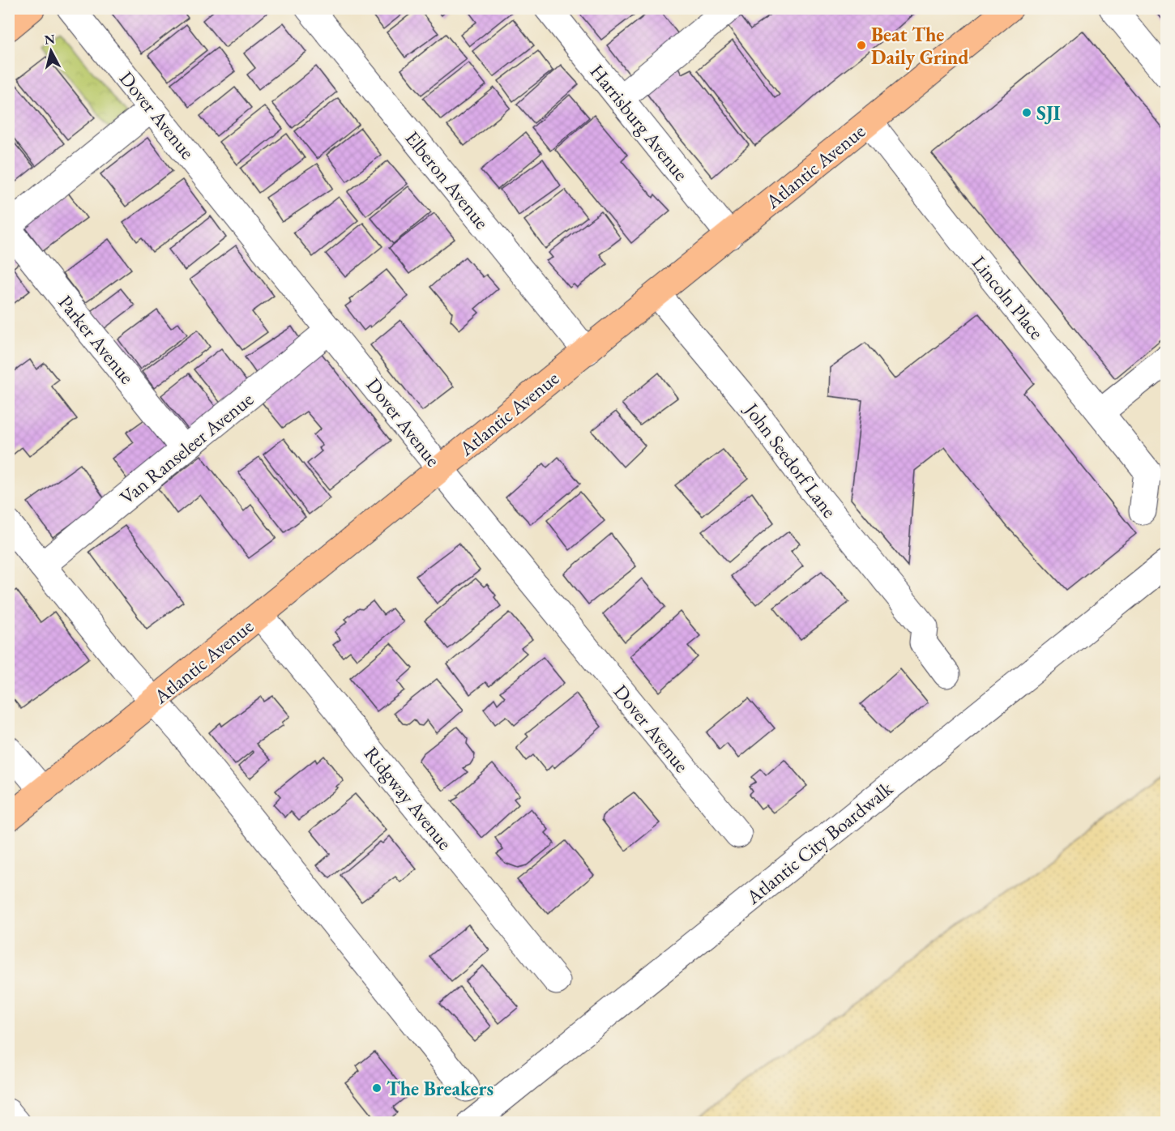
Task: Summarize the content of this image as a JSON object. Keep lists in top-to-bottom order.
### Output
{
  "streets": {
    "main road": ["Atlantic Avenue"],
    "street": [
      "Dover Avenue",
      "Harrisburg Avenue",
      "Elberon Avenue",
      "Lincoln Place",
      "Parker Avenue",
      "Van Ranseleer Avenue",
      "John Seedorf Lane",
      "Ridgway Avenue",
      "Atlantic City Boardwalk"
    ]
  },
  "crossings": [
    ["Dover Avenue", "Atlantic Avenue"],
    ["Dover Avenue", "Van Ranseleer Avenue"],
    ["Harrisburg Avenue", "Atlantic Avenue"],
    ["Atlantic Avenue", "Elberon Avenue"],
    ["Atlantic Avenue", "Lincoln Place"],
    ["Atlantic Avenue", "John Seedorf Lane"],
    ["Atlantic Avenue", "Ridgway Avenue"],
    ["Parker Avenue", "Van Ranseleer Avenue"]
  ],
  "places": ["Beat The Daily Grind", "SJI", "The Breakers"],
  "north": "top"
}
